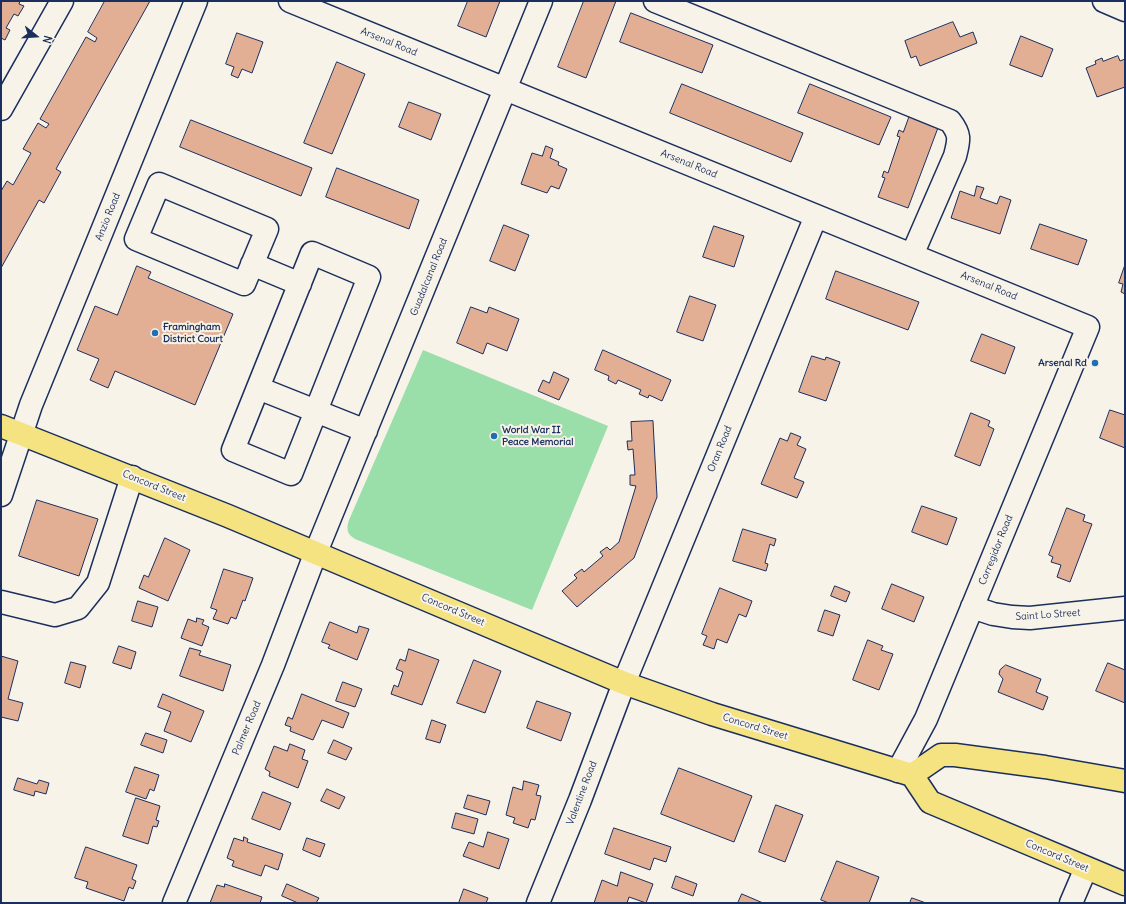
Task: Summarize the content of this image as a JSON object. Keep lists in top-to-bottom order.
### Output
{
  "streets": {
    "main road": ["Concord Street"],
    "street": [
      "Arsenal Road",
      "Anzio Road",
      "Guadalcanal Road",
      "Oran Road",
      "Corregidor Road",
      "Saint Lo Street",
      "Palmer Road",
      "Valentine Road"
    ]
  },
  "crossings": [
    ["Arsenal Road", "Guadalcanal Road"],
    ["Arsenal Road", "Oran Road"],
    ["Arsenal Road", "Corregidor Road"],
    ["Anzio Road", "Concord Street"],
    ["Guadalcanal Road", "Concord Street"],
    ["Guadalcanal Road", "Palmer Road"],
    ["Oran Road", "Concord Street"],
    ["Oran Road", "Valentine Road"],
    ["Concord Street", "Corregidor Road"],
    ["Concord Street", "Palmer Road"],
    ["Concord Street", "Valentine Road"],
    ["Corregidor Road", "Saint Lo Street"]
  ],
  "places": ["Framingham District Court", "Arsenal Rd", "World War II Peace Memorial"],
  "north": "right"
}
